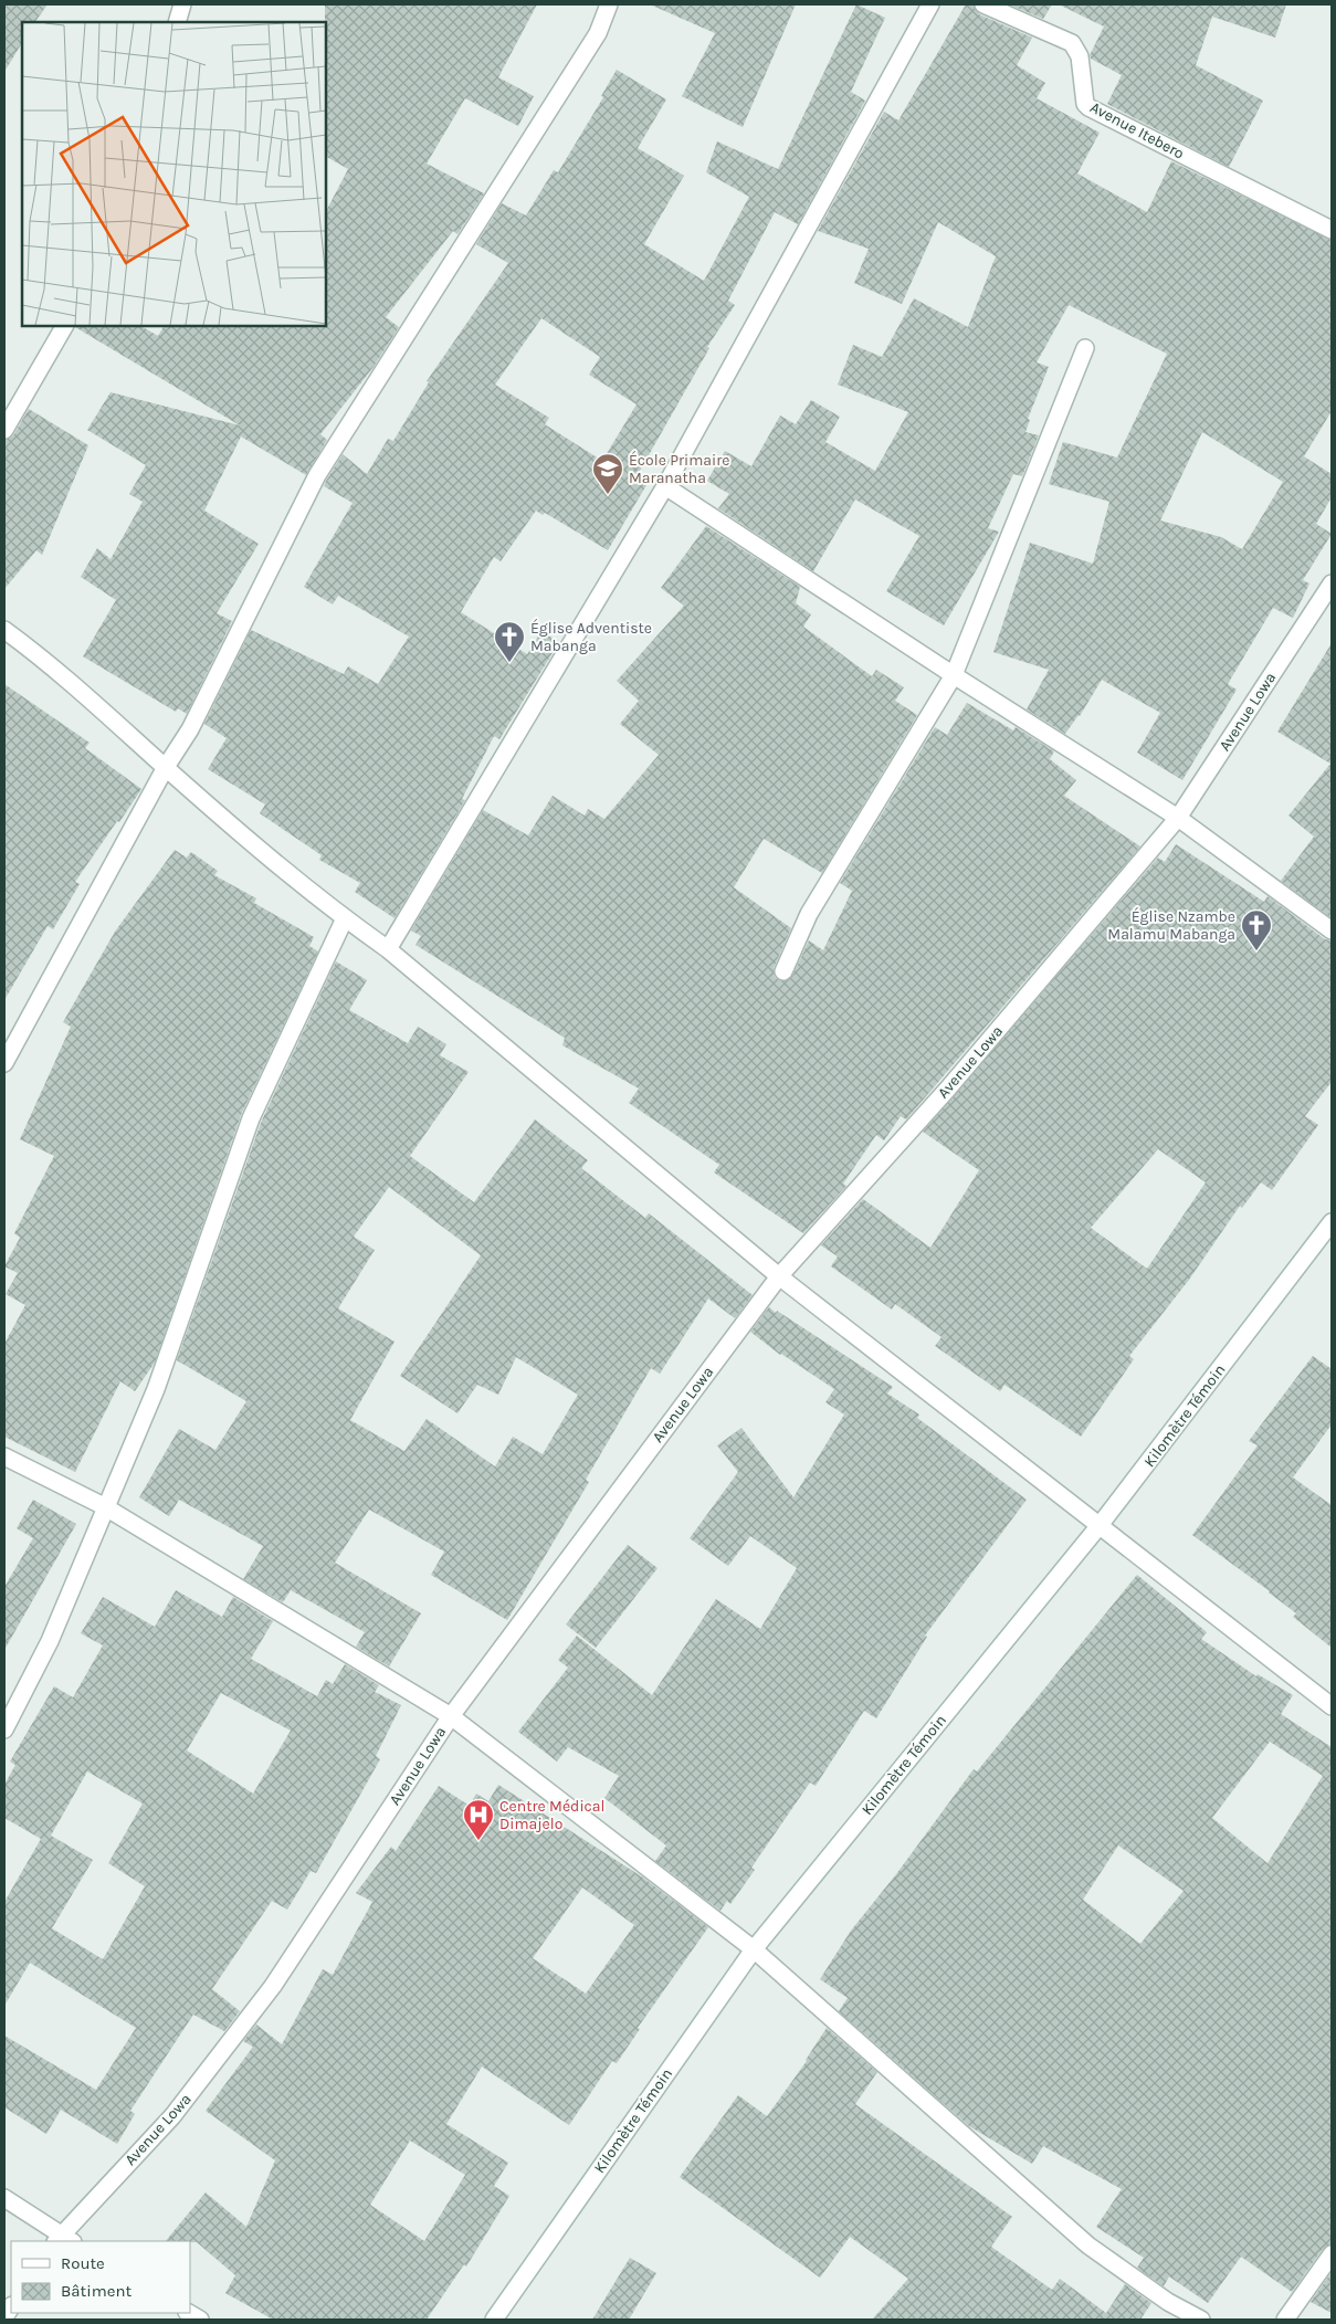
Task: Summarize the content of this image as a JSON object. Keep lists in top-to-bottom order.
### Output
{
  "streets": {
    "street": ["Avenue Itebero", "Avenue Lowa", "Kilomètre Témoin"]
  },
  "places": {
    "school or university": ["École Primaire Maranatha"],
    "church": ["Église Adventiste Mabanga", "Église Nzambe Malamu Mabanga"],
    "hospital": ["Centre Médical Dimajelo"]
  },
  "legend": ["Route", "Bâtiment"]
}
